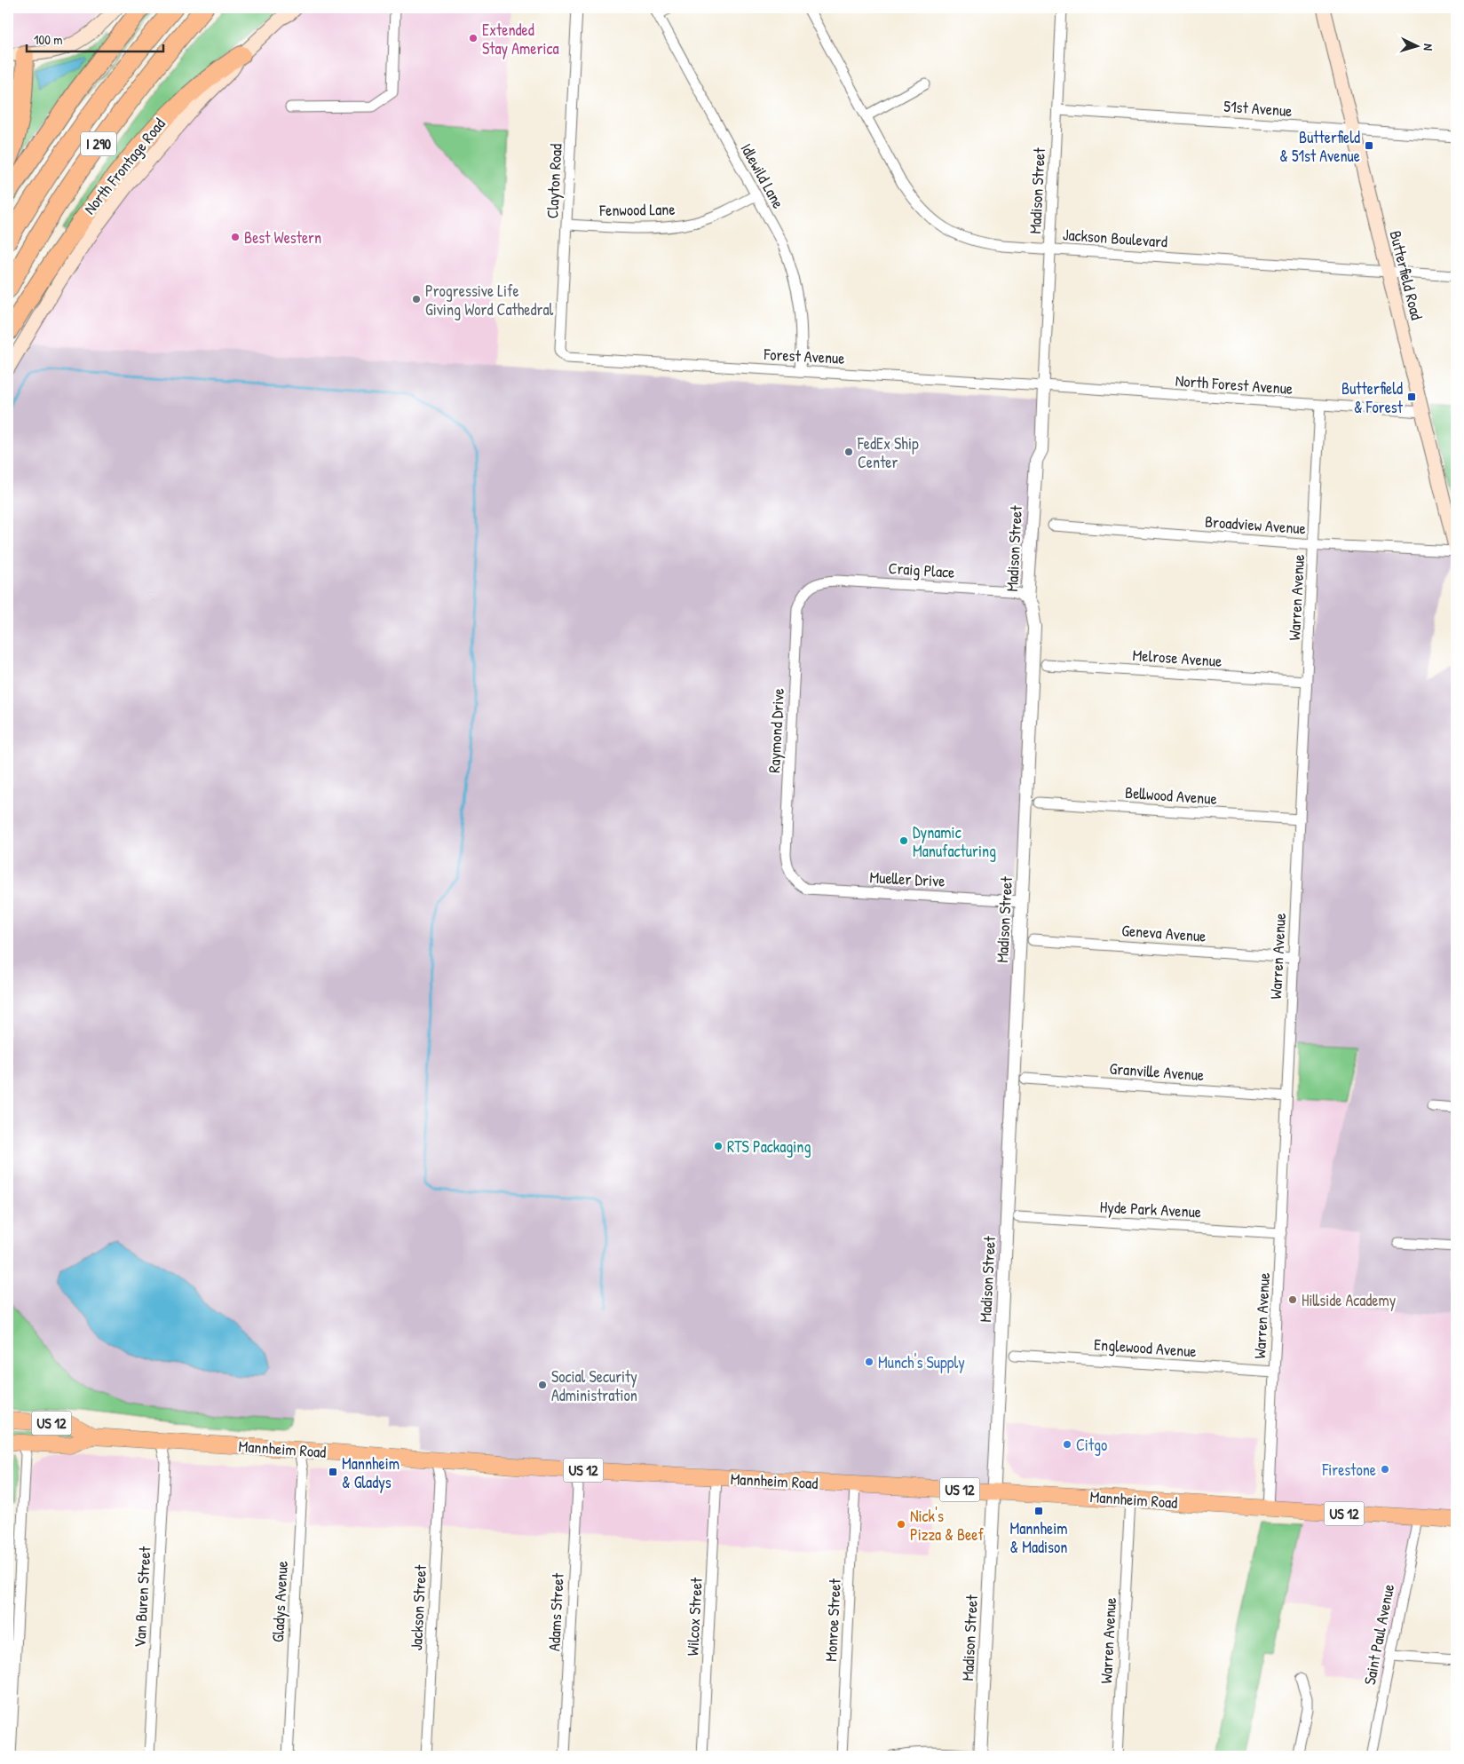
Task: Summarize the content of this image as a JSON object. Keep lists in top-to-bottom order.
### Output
{
  "streets": {
    "highway": ["I 290"],
    "main road": [
      "North Frontage Road",
      "Butterfield Road",
      "US 12",
      "Mannheim Road"
    ],
    "street": [
      "51st Avenue",
      "Idlewild Lane",
      "Clayton Road",
      "Madison Street",
      "Fenwood Lane",
      "Jackson Boulevard",
      "Forest Avenue",
      "North Forest Avenue",
      "Broadview Avenue",
      "Craig Place",
      "Warren Avenue",
      "Melrose Avenue",
      "Raymond Drive",
      "Bellwood Avenue",
      "Mueller Drive",
      "Geneva Avenue",
      "Granville Avenue",
      "Hyde Park Avenue",
      "Englewood Avenue",
      "Van Buren Street",
      "Gladys Avenue",
      "Jackson Street",
      "Adams Street",
      "Wilcox Street",
      "Monroe Street",
      "Saint Paul Avenue"
    ]
  },
  "crossings": [
    ["51st Avenue", "Madison Street"],
    ["51st Avenue", "Butterfield Road"],
    ["Idlewild Lane", "Fenwood Lane"],
    ["Idlewild Lane", "Forest Avenue"],
    ["Clayton Road", "Fenwood Lane"],
    ["Clayton Road", "Forest Avenue"],
    ["Madison Street", "Jackson Boulevard"],
    ["Madison Street", "Forest Avenue"],
    ["Madison Street", "North Forest Avenue"],
    ["Madison Street", "Craig Place"],
    ["Madison Street", "Mueller Drive"],
    ["Madison Street", "Mannheim Road"],
    ["Jackson Boulevard", "Butterfield Road"],
    ["Butterfield Road", "North Forest Avenue"],
    ["Butterfield Road", "Broadview Avenue"],
    ["Forest Avenue", "North Forest Avenue"],
    ["North Forest Avenue", "Warren Avenue"],
    ["Broadview Avenue", "Warren Avenue"],
    ["Craig Place", "Raymond Drive"],
    ["Warren Avenue", "Melrose Avenue"],
    ["Warren Avenue", "Bellwood Avenue"],
    ["Warren Avenue", "Geneva Avenue"],
    ["Warren Avenue", "Granville Avenue"],
    ["Warren Avenue", "Hyde Park Avenue"],
    ["Warren Avenue", "Englewood Avenue"],
    ["Warren Avenue", "Mannheim Road"],
    ["Raymond Drive", "Mueller Drive"],
    ["Mannheim Road", "Van Buren Street"],
    ["Mannheim Road", "Gladys Avenue"],
    ["Mannheim Road", "Jackson Street"],
    ["Mannheim Road", "Adams Street"],
    ["Mannheim Road", "Wilcox Street"],
    ["Mannheim Road", "Monroe Street"],
    ["Mannheim Road", "Saint Paul Avenue"]
  ],
  "places": {
    "other": [
      "Extended Stay America",
      "Best Western",
      "Progressive Life Giving Word Cathedral",
      "FedEx Ship Center",
      "Dynamic Manufacturing",
      "RTS Packaging",
      "Hillside Academy",
      "Munch's Supply",
      "Social Security Administration",
      "Citgo",
      "Firestone",
      "Nick's Pizza & Beef"
    ],
    "transit": [
      "Butterfield & 51st Avenue",
      "Butterfield & Forest",
      "Mannheim & Gladys",
      "Mannheim & Madison"
    ]
  },
  "scale_bar": "100 m",
  "north": "right"
}
